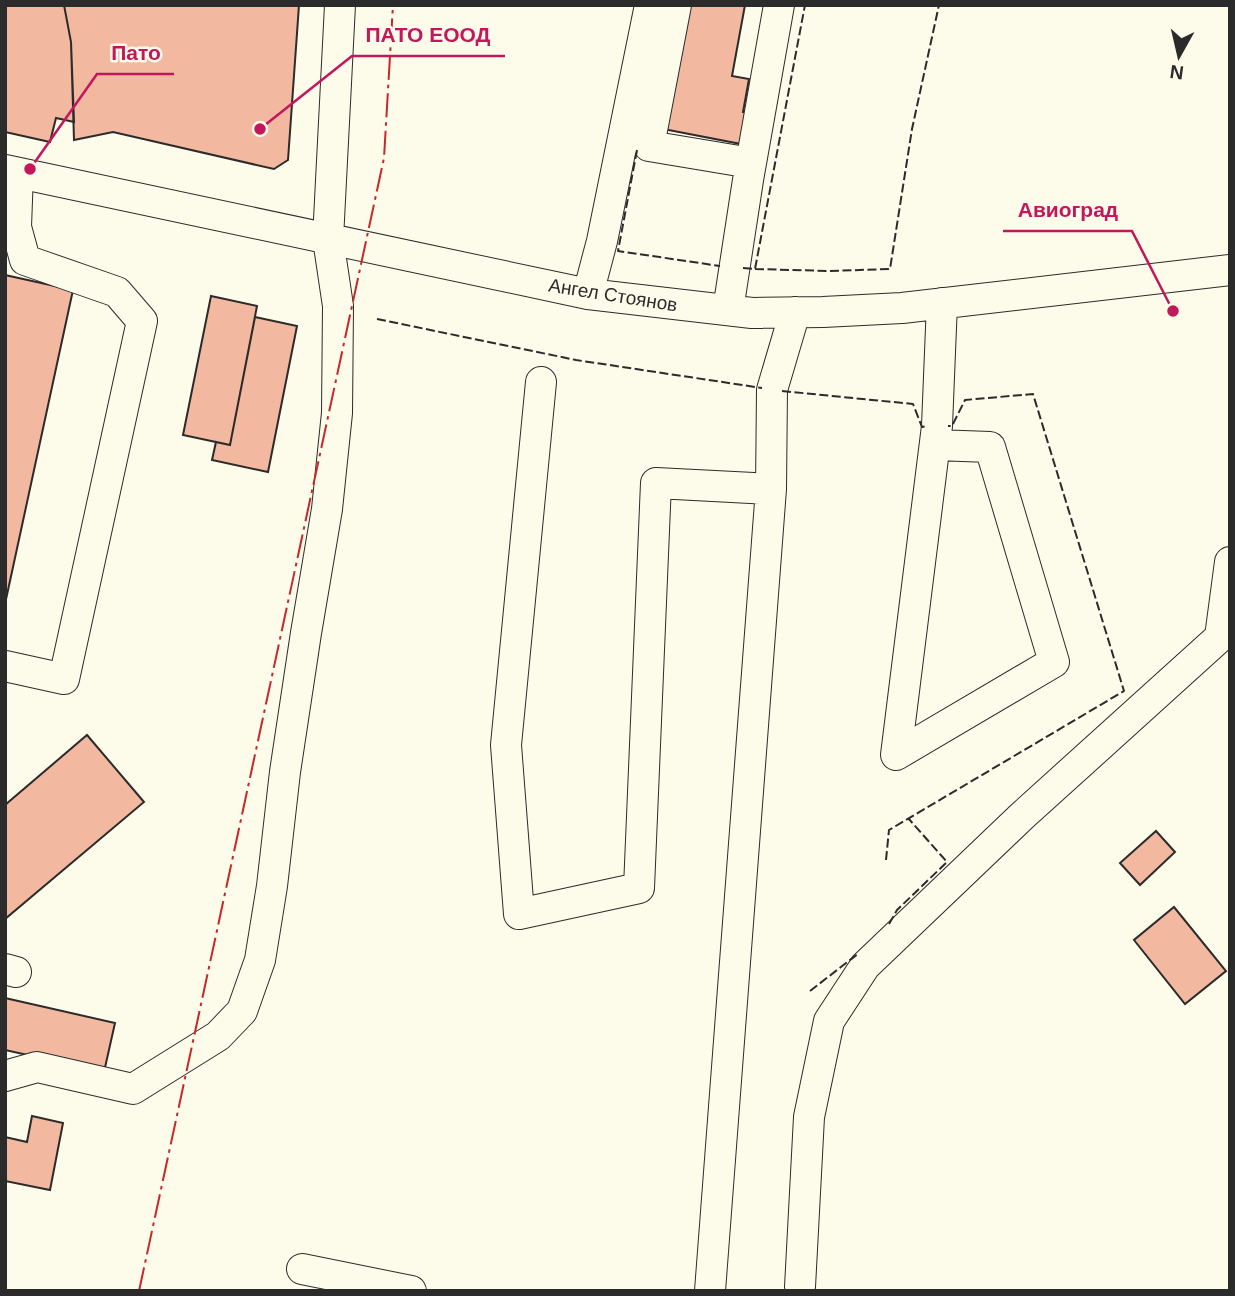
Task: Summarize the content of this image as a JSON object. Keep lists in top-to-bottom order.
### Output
{
  "streets": {
    "street": ["Ангел Стоянов"]
  },
  "places": ["ПАТО ЕООД", "Пато", "Авиоград"],
  "north": "bottom"
}
